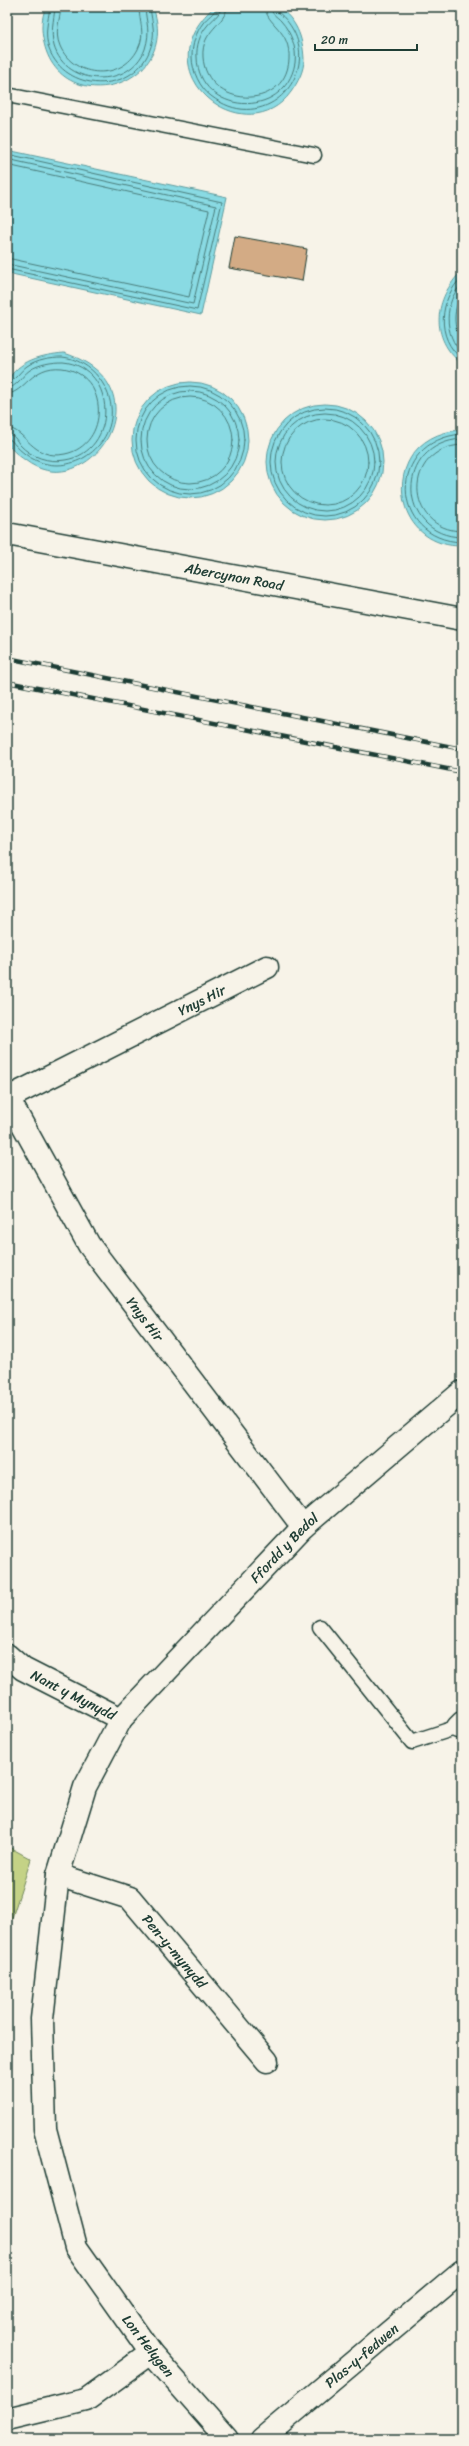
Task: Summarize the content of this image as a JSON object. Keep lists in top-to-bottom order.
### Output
{
  "streets": {
    "street": [
      "Abercynon Road",
      "Ynys Hir",
      "Ffordd y Bedol",
      "Nant y Mynydd",
      "Pen-y-mynydd",
      "Lon Helygen",
      "Plas-y-fedwen"
    ]
  },
  "crossings": [
    ["Ynys Hir", "Ffordd y Bedol"],
    ["Ffordd y Bedol", "Nant y Mynydd"],
    ["Ffordd y Bedol", "Pen-y-mynydd"],
    ["Ffordd y Bedol", "Lon Helygen"]
  ],
  "scale_bar": "20 m"
}
